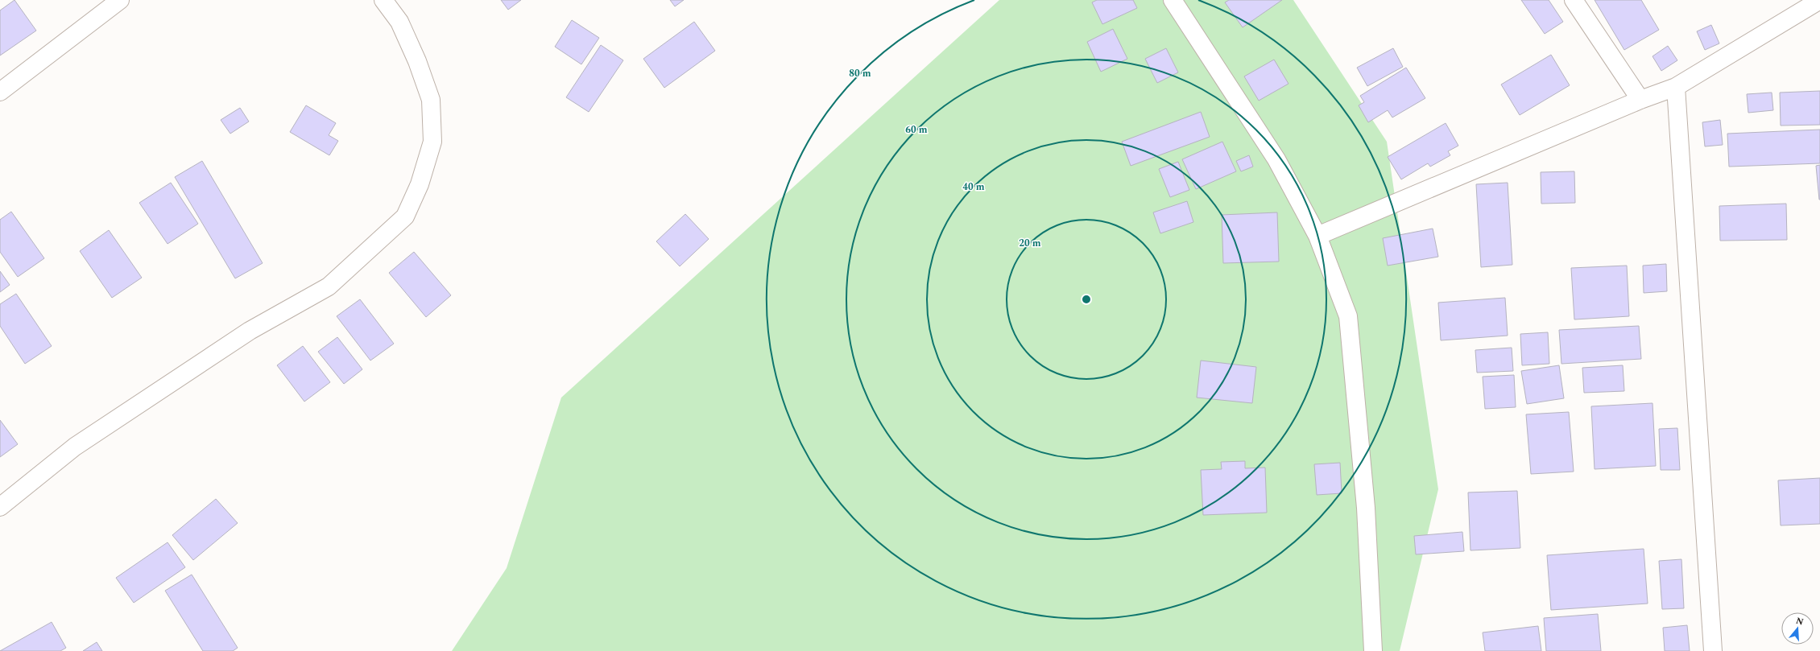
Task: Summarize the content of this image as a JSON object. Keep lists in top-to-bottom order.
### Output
{
  "north": "top",
  "rings": [
    "80 m",
    "60 m",
    "40 m",
    "20 m"
  ]
}
